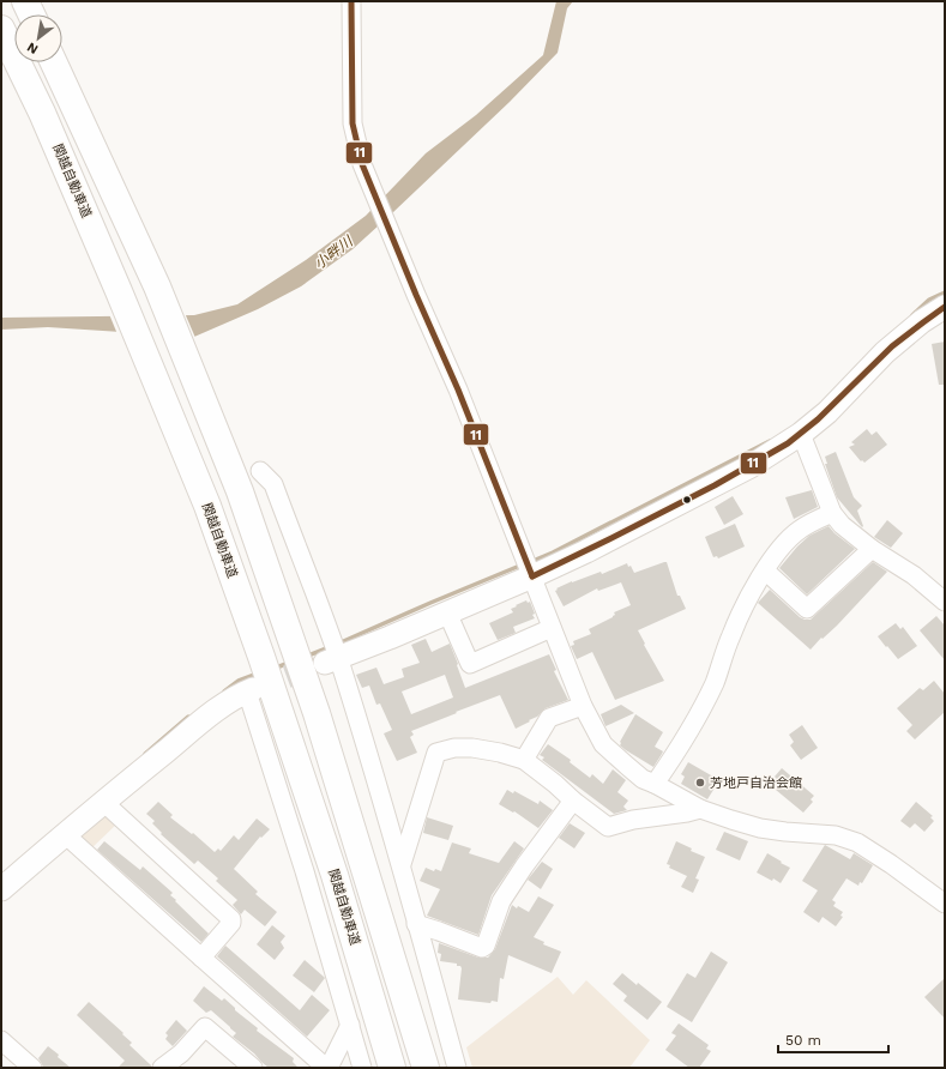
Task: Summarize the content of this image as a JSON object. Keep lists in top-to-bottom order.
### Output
{
  "streets": {
    "highway": ["関越自動車道"]
  },
  "water": ["小畔川"],
  "places": ["芳地戸自治会館"],
  "lines": ["transit line 11"],
  "scale_bar": "50 m",
  "north": "bottom left"
}
